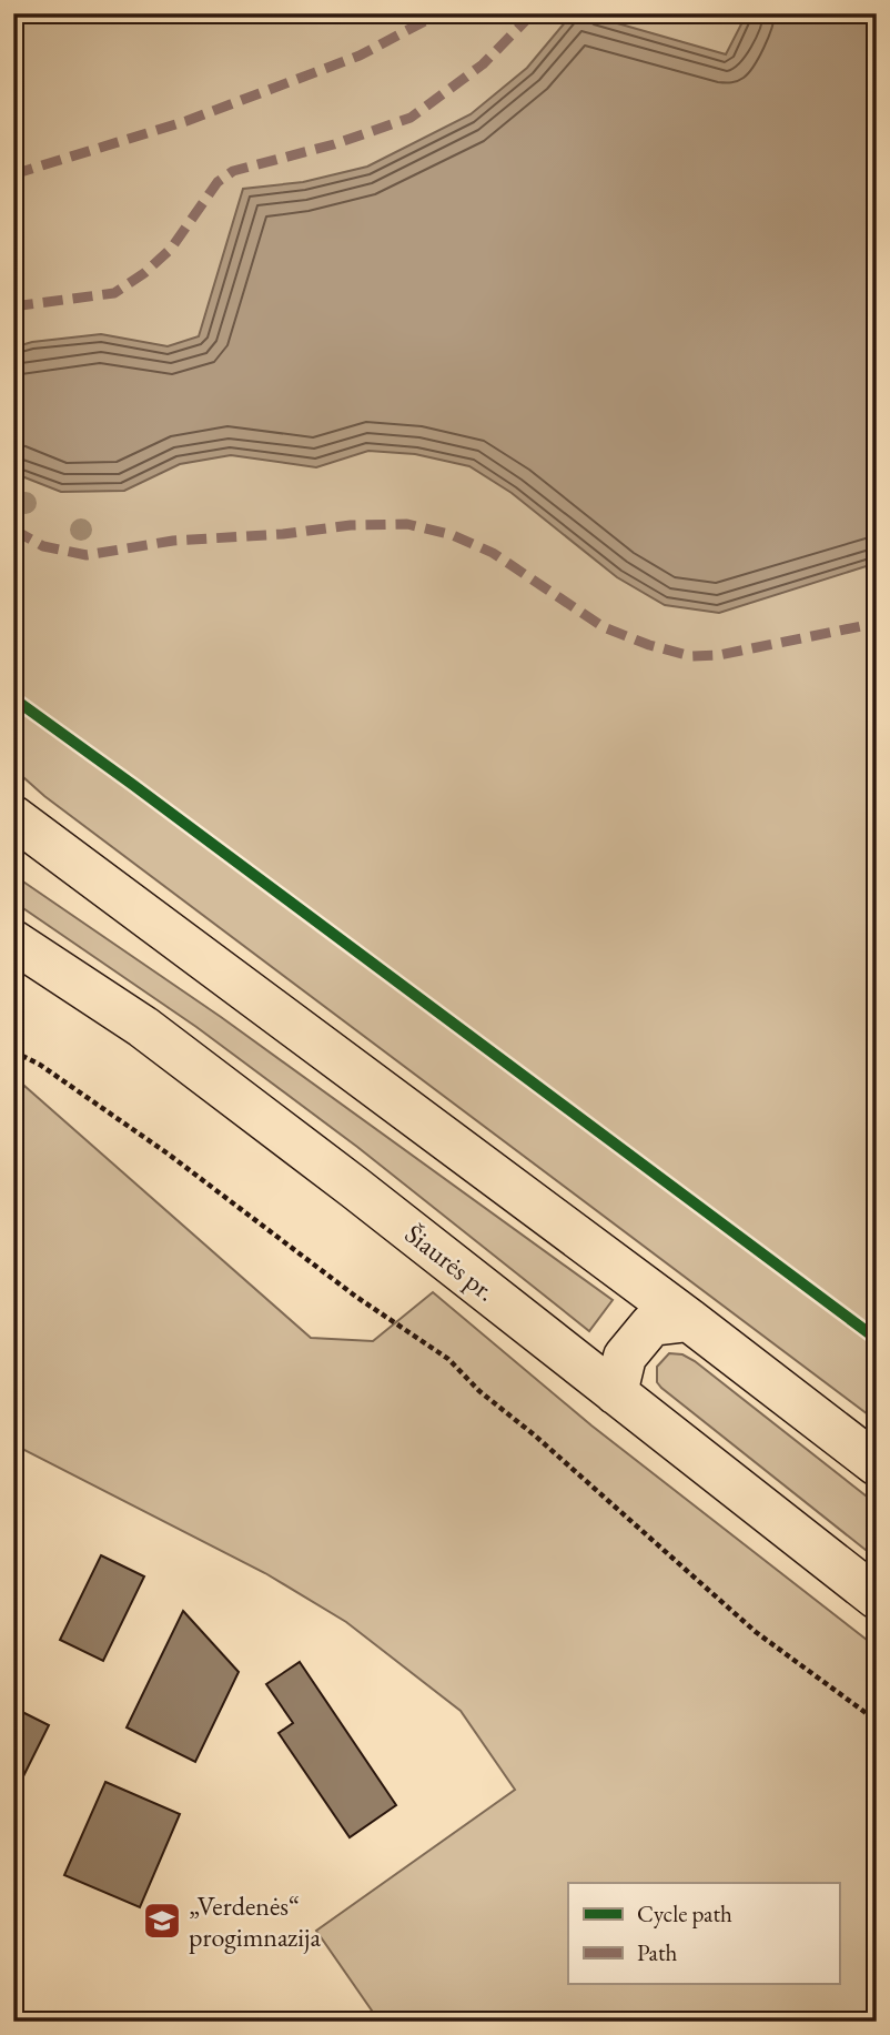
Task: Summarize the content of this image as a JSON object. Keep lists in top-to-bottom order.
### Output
{
  "streets": {
    "main road": ["Šiaurės pr."]
  },
  "places": {
    "school or university": ["„Verdenės“ progimnazija"]
  },
  "legend": ["Cycle path", "Path"]
}
